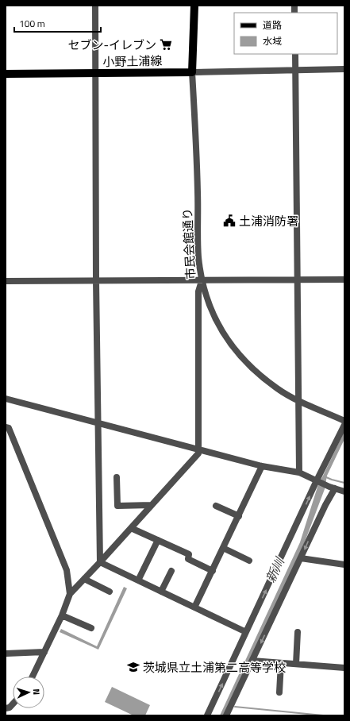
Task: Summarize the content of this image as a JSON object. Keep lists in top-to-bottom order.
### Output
{
  "streets": {
    "main road": ["小野土浦線"],
    "street": ["市民会館通り"]
  },
  "crossings": [
    ["小野土浦線", "市民会館通り"]
  ],
  "water": ["新川"],
  "places": {
    "supermarket": ["セブン-イレブン"],
    "public building": ["土浦消防署"],
    "school or university": ["茨城県立土浦第二高等学校"]
  },
  "legend": ["道路", "水域"],
  "scale_bar": "100 m",
  "north": "right"
}
